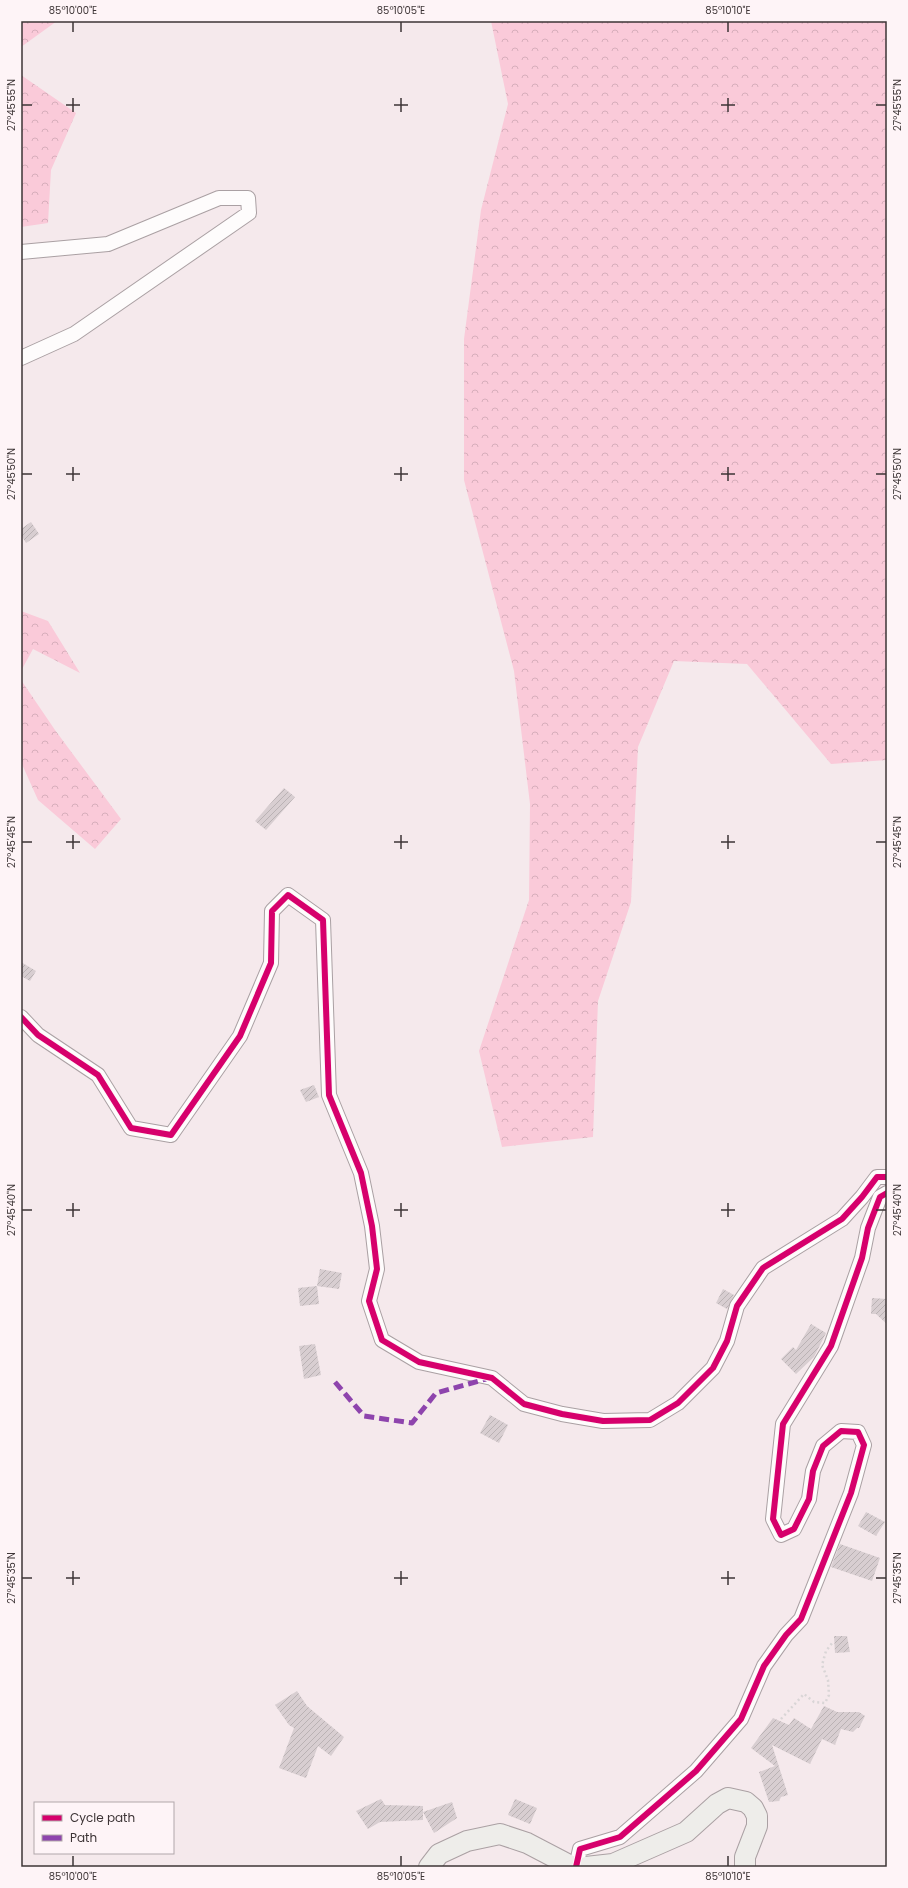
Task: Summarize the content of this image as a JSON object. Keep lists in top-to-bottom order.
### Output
{
  "legend": ["Cycle path", "Path"],
  "coordinates": [
    "85°10'00\"E",
    "85°10'05\"E",
    "85°10'10\"E",
    "27°45'55\"N",
    "27°45'50\"N",
    "27°45'45\"N",
    "27°45'40\"N",
    "27°45'35\"N"
  ]
}
